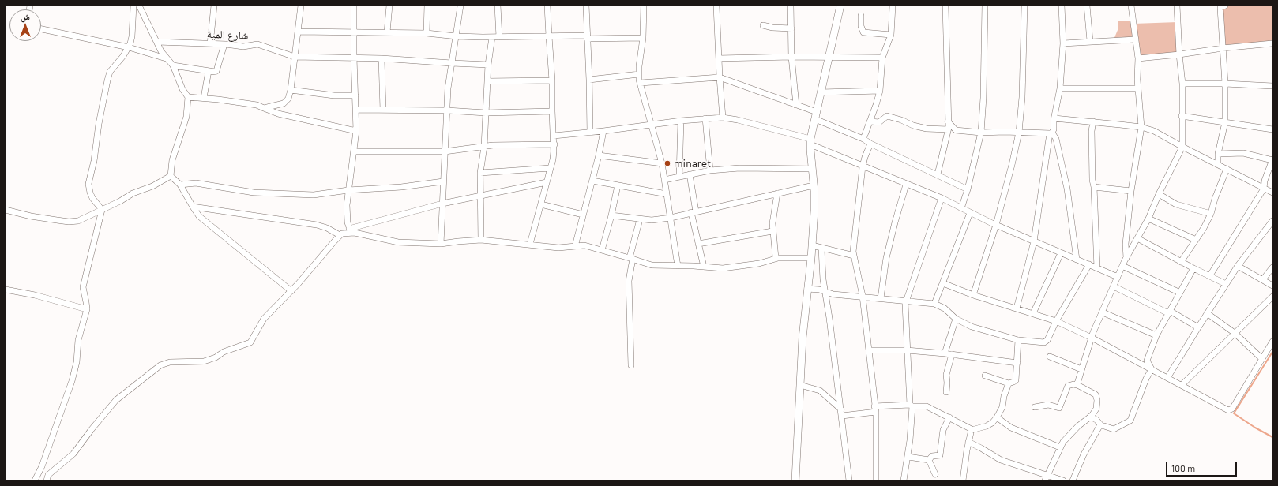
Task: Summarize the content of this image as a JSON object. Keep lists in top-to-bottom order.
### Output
{
  "streets": {
    "street": ["شارع المية"]
  },
  "places": ["minaret"],
  "scale_bar": "100 m",
  "north": "top"
}
